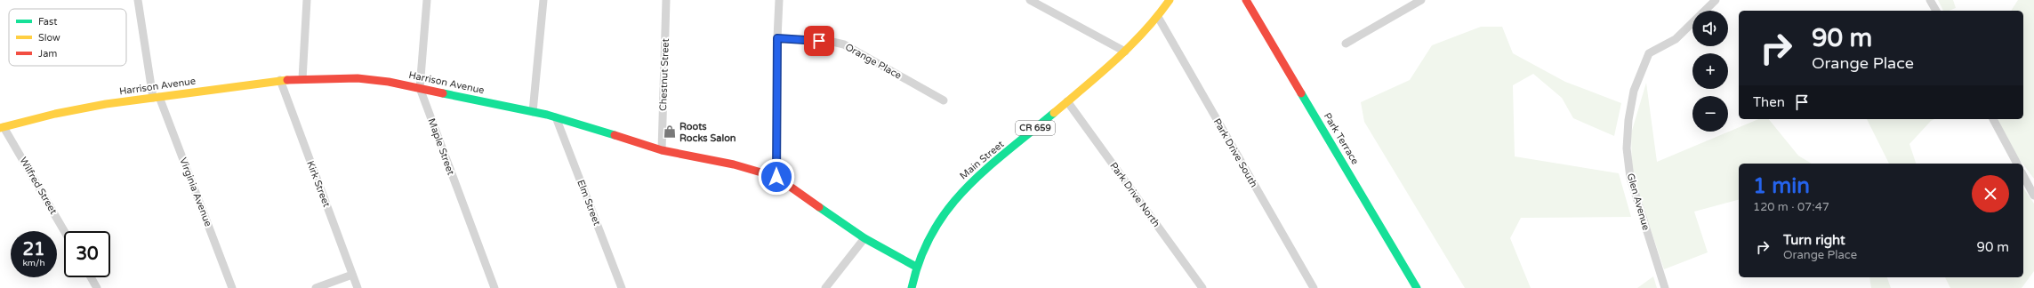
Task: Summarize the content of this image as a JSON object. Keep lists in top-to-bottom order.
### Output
{
  "streets": {
    "street": [
      "Orange Place",
      "Chestnut Street",
      "Harrison Avenue",
      "CR 659",
      "Park Terrace",
      "Maple Street",
      "Park Drive South",
      "Main Street",
      "Kirk Street",
      "Wilfred Street",
      "Virginia Avenue",
      "Park Drive North",
      "Glen Avenue",
      "Elm Street"
    ]
  },
  "crossings": [
    ["Chestnut Street", "Harrison Avenue"],
    ["Harrison Avenue", "Maple Street"],
    ["Harrison Avenue", "Kirk Street"],
    ["Harrison Avenue", "Wilfred Street"],
    ["Harrison Avenue", "Virginia Avenue"],
    ["Harrison Avenue", "Elm Street"],
    ["Park Drive South", "Main Street"],
    ["Main Street", "Park Drive North"]
  ],
  "places": {
    "shop": ["Roots Rocks Salon"]
  },
  "legend": ["Fast", "Slow", "Jam"],
  "page": {
    "map_buttons": ["+", "−"],
    "turn": ["90 m", "Orange Place"],
    "then": "Then",
    "heading": ["1 min", "120 m · 07:47"],
    "list": [
      {
        "name": "Turn right",
        "note": "Orange Place",
        "value": "90 m"
      }
    ],
    "speed": "21 km/h",
    "limit": "30"
  }
}
